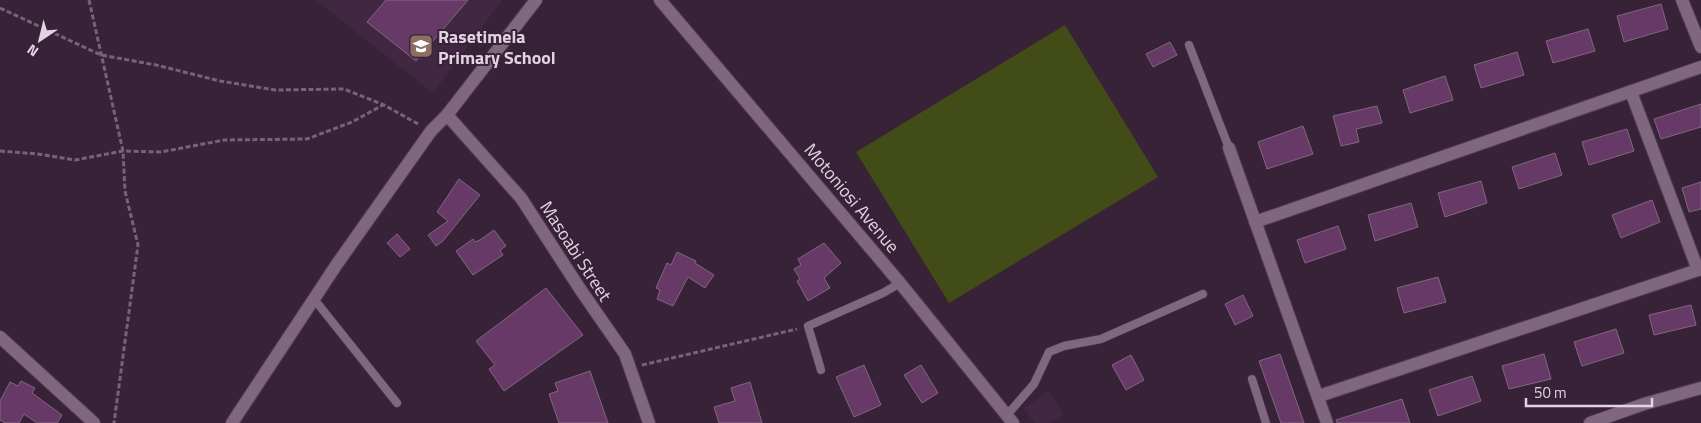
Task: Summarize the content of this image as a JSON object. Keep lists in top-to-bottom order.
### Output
{
  "streets": {
    "street": ["Motoniosi Avenue", "Masoabi Street"]
  },
  "places": {
    "school or university": ["Rasetimela Primary School"]
  },
  "scale_bar": "50 m",
  "north": "bottom left"
}
